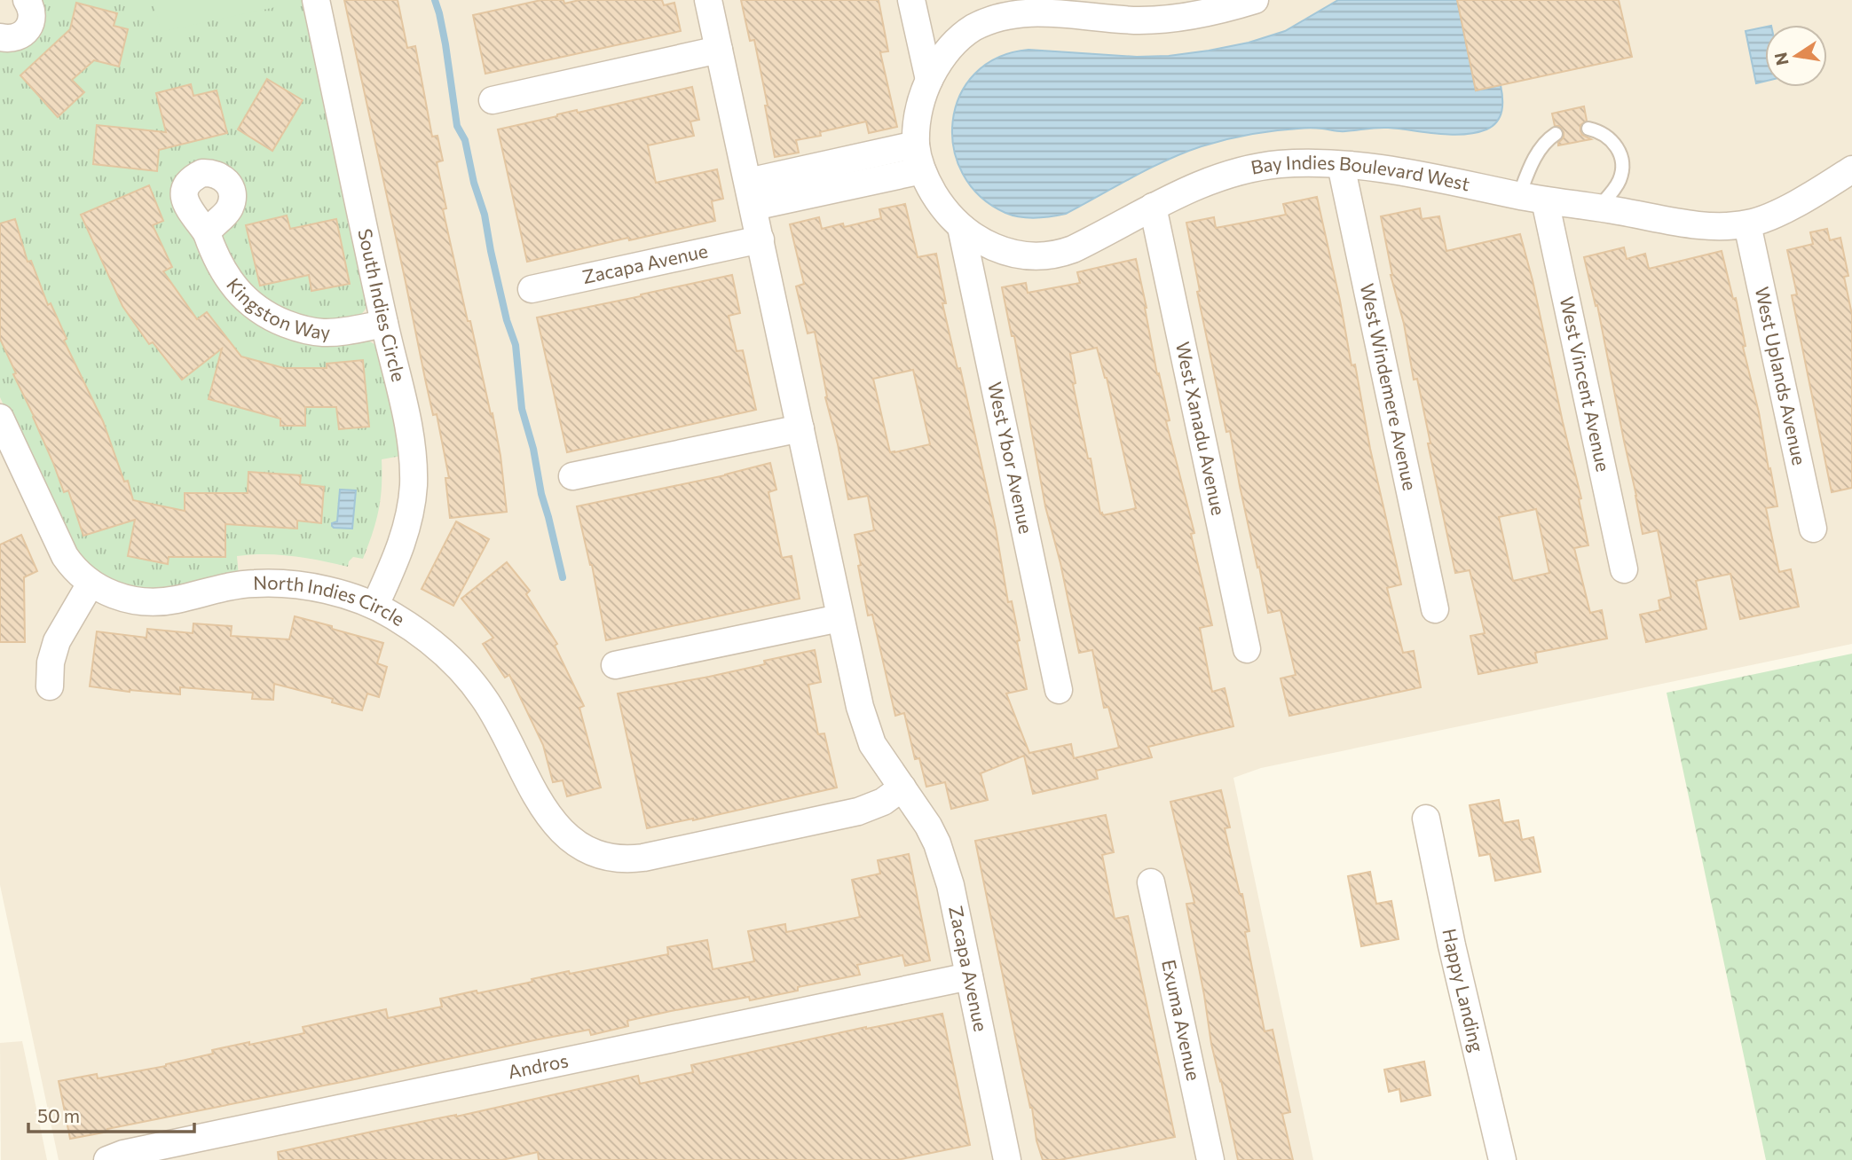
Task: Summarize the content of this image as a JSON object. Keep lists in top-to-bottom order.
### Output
{
  "streets": {
    "street": [
      "Bay Indies Boulevard West",
      "Zacapa Avenue",
      "Kingston Way",
      "South Indies Circle",
      "West Uplands Avenue",
      "West Vincent Avenue",
      "West Windemere Avenue",
      "West Xanadu Avenue",
      "West Ybor Avenue",
      "North Indies Circle",
      "Happy Landing",
      "Exuma Avenue",
      "Andros"
    ]
  },
  "crossings": [
    ["Bay Indies Boulevard West", "West Uplands Avenue"],
    ["Bay Indies Boulevard West", "West Vincent Avenue"],
    ["Bay Indies Boulevard West", "West Windemere Avenue"],
    ["Bay Indies Boulevard West", "West Xanadu Avenue"],
    ["Bay Indies Boulevard West", "West Ybor Avenue"],
    ["Zacapa Avenue", "North Indies Circle"],
    ["Zacapa Avenue", "Andros"],
    ["Kingston Way", "South Indies Circle"],
    ["South Indies Circle", "North Indies Circle"]
  ],
  "scale_bar": "50 m",
  "north": "left"
}
